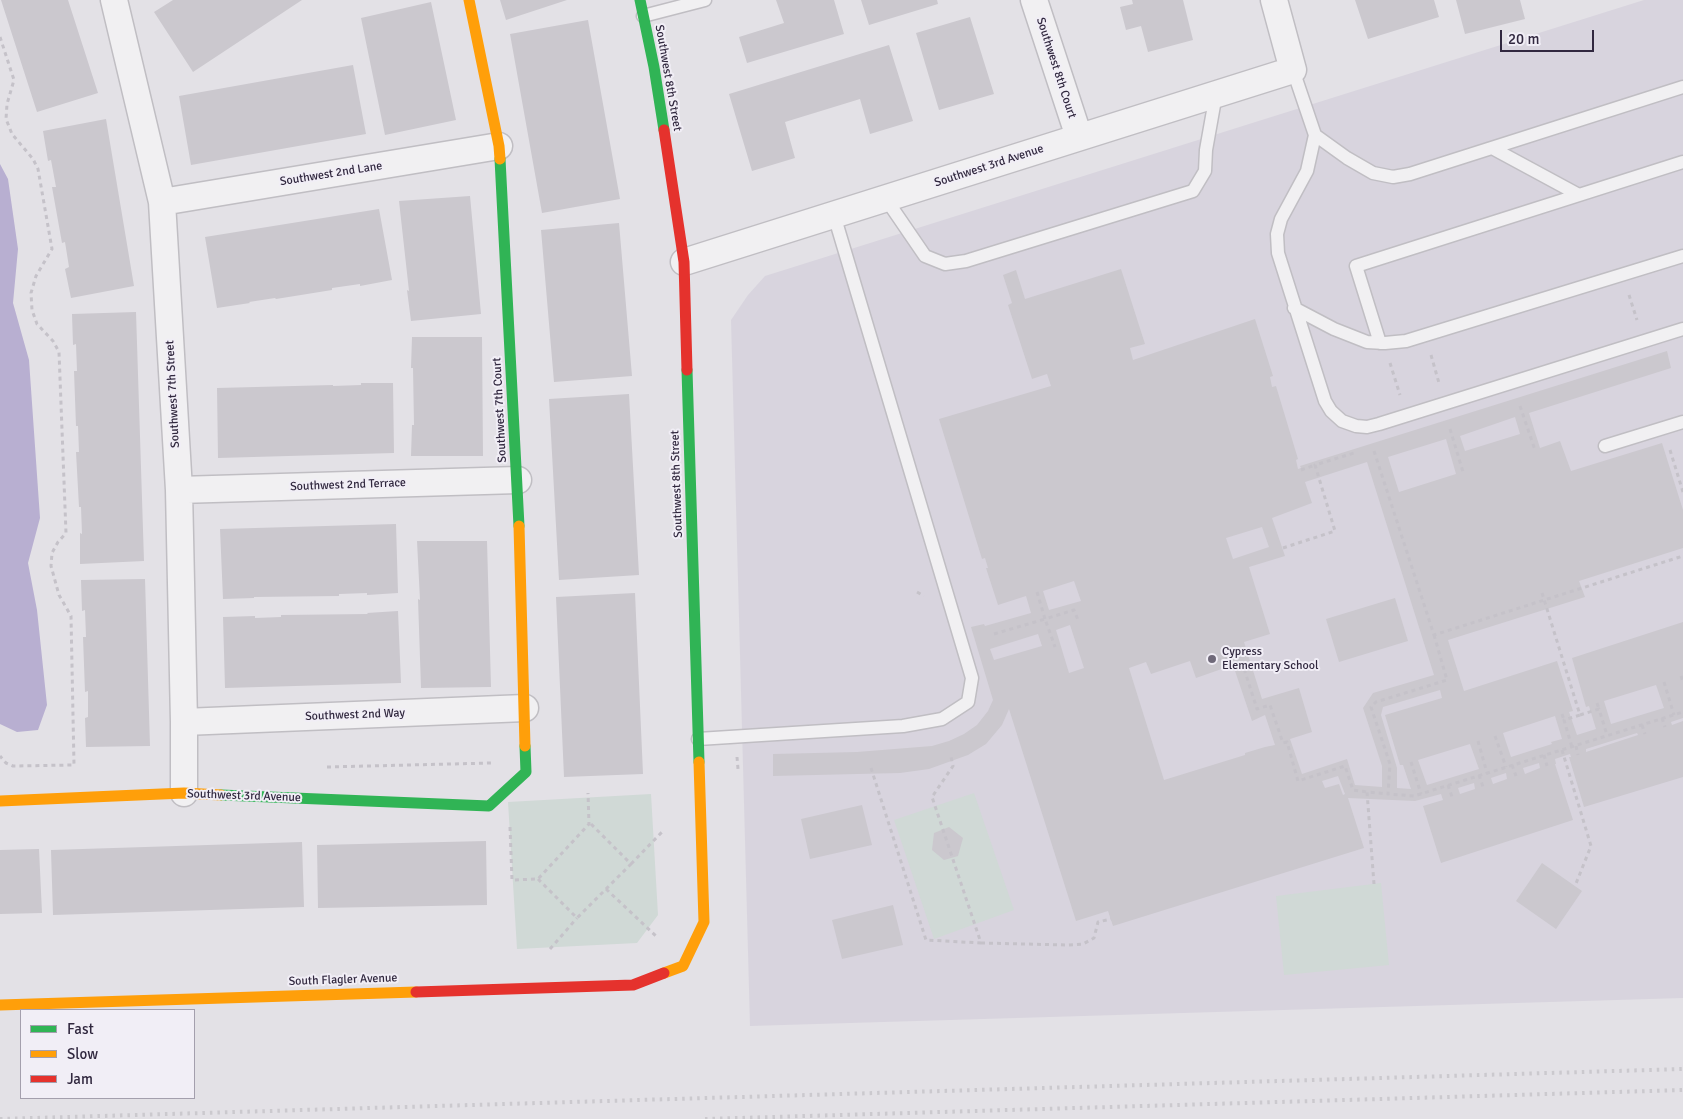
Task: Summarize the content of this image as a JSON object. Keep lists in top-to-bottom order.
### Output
{
  "streets": {
    "street": [
      "Southwest 8th Court",
      "Southwest 8th Street",
      "Southwest 3rd Avenue",
      "Southwest 2nd Lane",
      "Southwest 7th Street",
      "Southwest 7th Court",
      "Southwest 2nd Terrace",
      "Southwest 2nd Way",
      "South Flagler Avenue"
    ]
  },
  "crossings": [
    ["Southwest 8th Court", "Southwest 3rd Avenue"],
    ["Southwest 8th Street", "Southwest 3rd Avenue"],
    ["Southwest 8th Street", "South Flagler Avenue"],
    ["Southwest 3rd Avenue", "Southwest 7th Street"],
    ["Southwest 3rd Avenue", "Southwest 7th Court"],
    ["Southwest 2nd Lane", "Southwest 7th Street"],
    ["Southwest 2nd Lane", "Southwest 7th Court"],
    ["Southwest 7th Street", "Southwest 2nd Terrace"],
    ["Southwest 7th Street", "Southwest 2nd Way"],
    ["Southwest 7th Court", "Southwest 2nd Terrace"],
    ["Southwest 7th Court", "Southwest 2nd Way"]
  ],
  "places": ["Cypress Elementary School"],
  "legend": ["Fast", "Slow", "Jam"],
  "scale_bar": "20 m"
}
